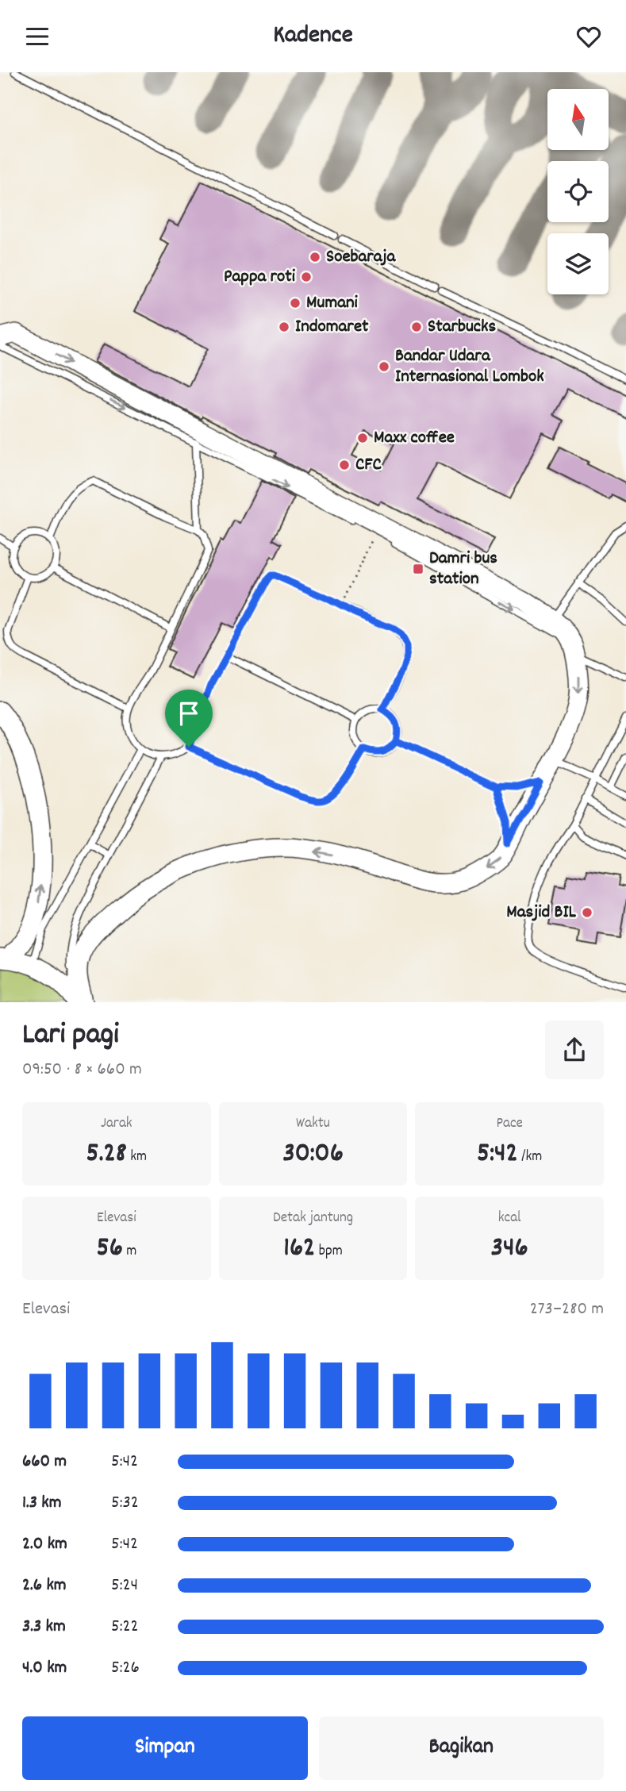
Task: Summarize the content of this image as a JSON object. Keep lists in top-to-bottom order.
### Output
{
  "places": {
    "other": [
      "Soebaraja",
      "Pappa roti",
      "Mumani",
      "Indomaret",
      "Starbucks",
      "Bandar Udara Internasional Lombok",
      "Maxx coffee",
      "CFC",
      "Masjid BIL"
    ],
    "transit": ["Damri bus station"]
  },
  "north": "top",
  "page": {
    "header": "Kadence",
    "heading": ["Lari pagi", "09:50 · 8 × 660 m"],
    "stats": [
      ["Jarak", "5.28 km"],
      ["Waktu", "30:06"],
      ["Pace", "5:42 /km"],
      ["Elevasi", "56 m"],
      ["Detak jantung", "162 bpm"],
      ["kcal", "346"]
    ],
    "chart": ["Elevasi", "273–280 m"],
    "list": [
      {
        "name": "660 m",
        "note": "5:42"
      },
      {
        "name": "1.3 km",
        "note": "5:32"
      },
      {
        "name": "2.0 km",
        "note": "5:42"
      },
      {
        "name": "2.6 km",
        "note": "5:24"
      },
      {
        "name": "3.3 km",
        "note": "5:22"
      },
      {
        "name": "4.0 km",
        "note": "5:26"
      }
    ],
    "buttons": ["Simpan", "Bagikan"]
  }
}
